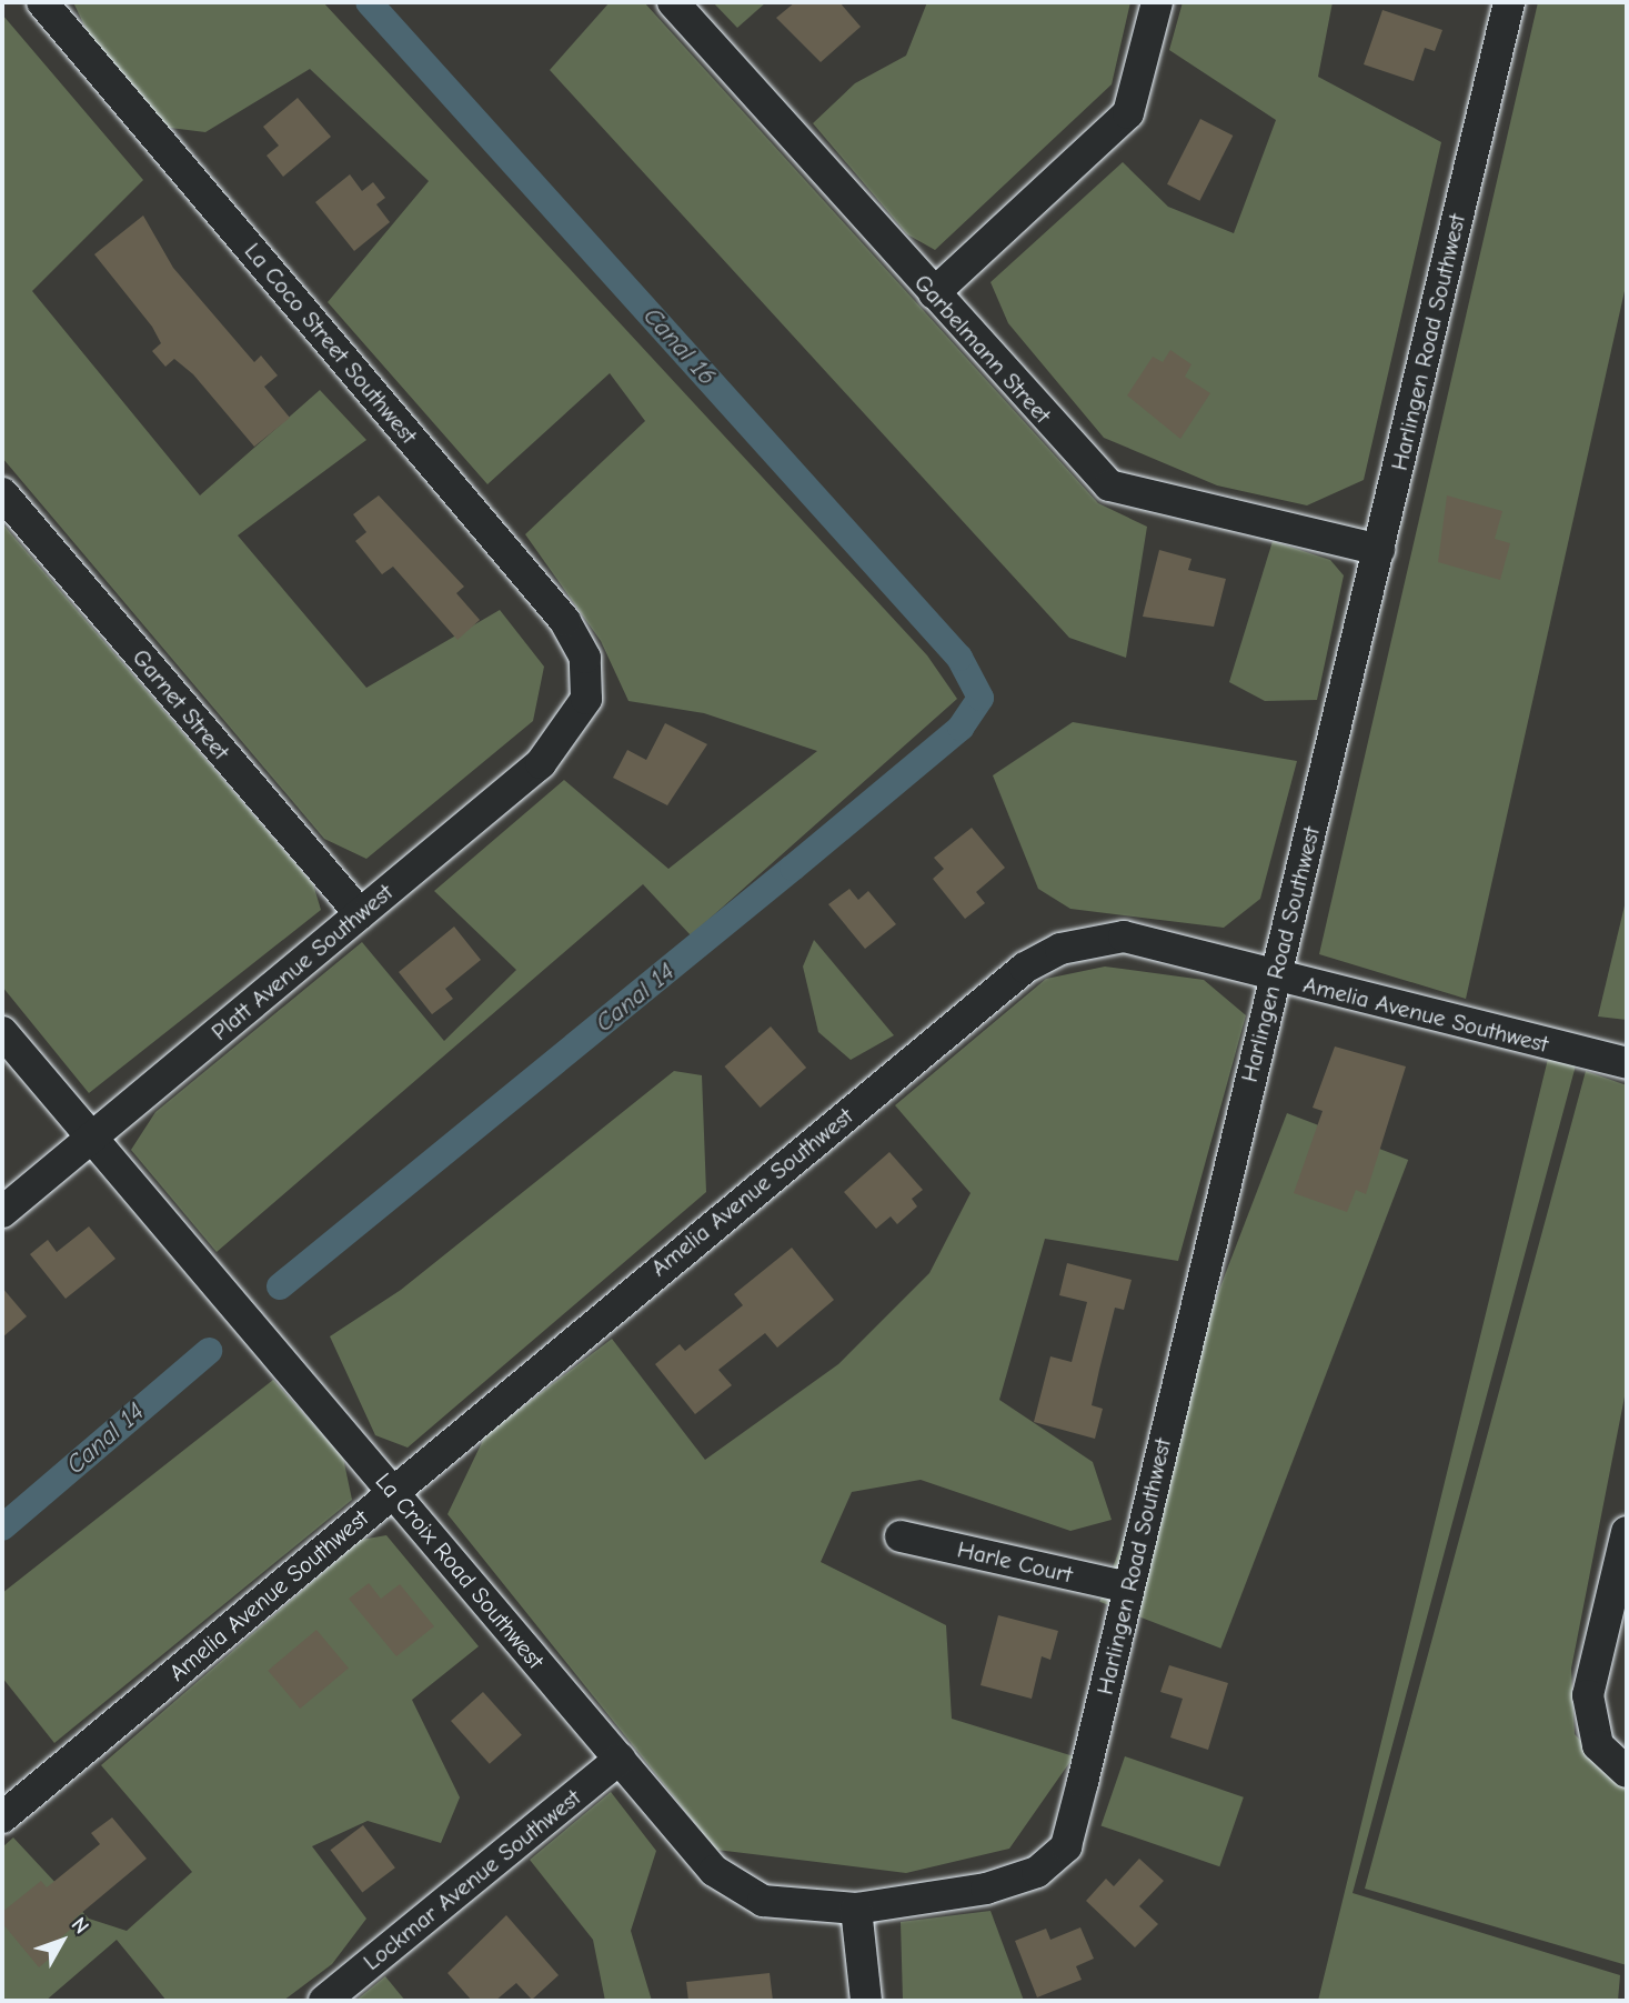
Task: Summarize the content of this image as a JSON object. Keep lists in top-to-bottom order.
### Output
{
  "streets": {
    "street": [
      "Harlingen Road Southwest",
      "La Coco Street Southwest",
      "Garbelmann Street",
      "Garnet Street",
      "Platt Avenue Southwest",
      "Amelia Avenue Southwest",
      "Harle Court",
      "La Croix Road Southwest",
      "Lockmar Avenue Southwest"
    ]
  },
  "crossings": [
    ["Harlingen Road Southwest", "Garbelmann Street"],
    ["Harlingen Road Southwest", "Amelia Avenue Southwest"],
    ["Harlingen Road Southwest", "Harle Court"],
    ["Harlingen Road Southwest", "La Croix Road Southwest"],
    ["La Coco Street Southwest", "Platt Avenue Southwest"],
    ["Garnet Street", "Platt Avenue Southwest"],
    ["Platt Avenue Southwest", "La Croix Road Southwest"],
    ["Amelia Avenue Southwest", "La Croix Road Southwest"],
    ["La Croix Road Southwest", "Lockmar Avenue Southwest"]
  ],
  "water": ["Canal 16", "Canal 14"],
  "north": "top right"
}
